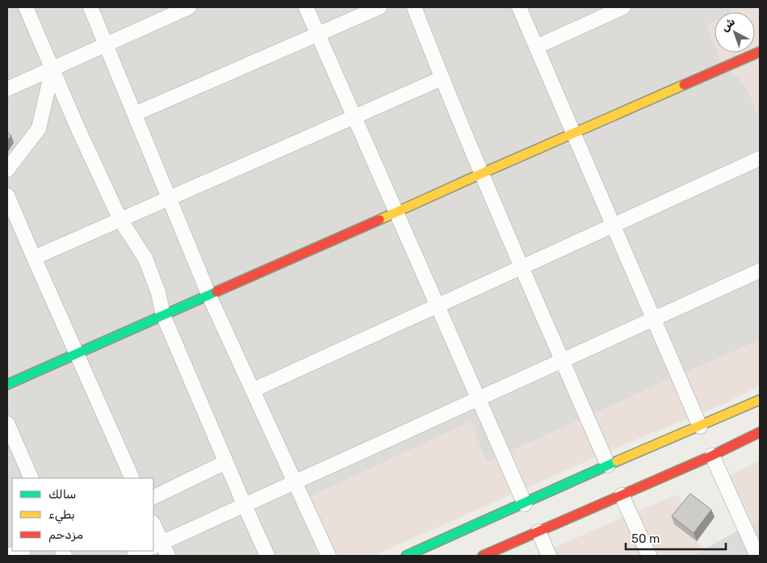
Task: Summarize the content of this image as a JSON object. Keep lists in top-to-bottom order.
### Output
{
  "legend": ["سالك", "بطيء", "مزدحم"],
  "scale_bar": "50 m",
  "north": "top left"
}
